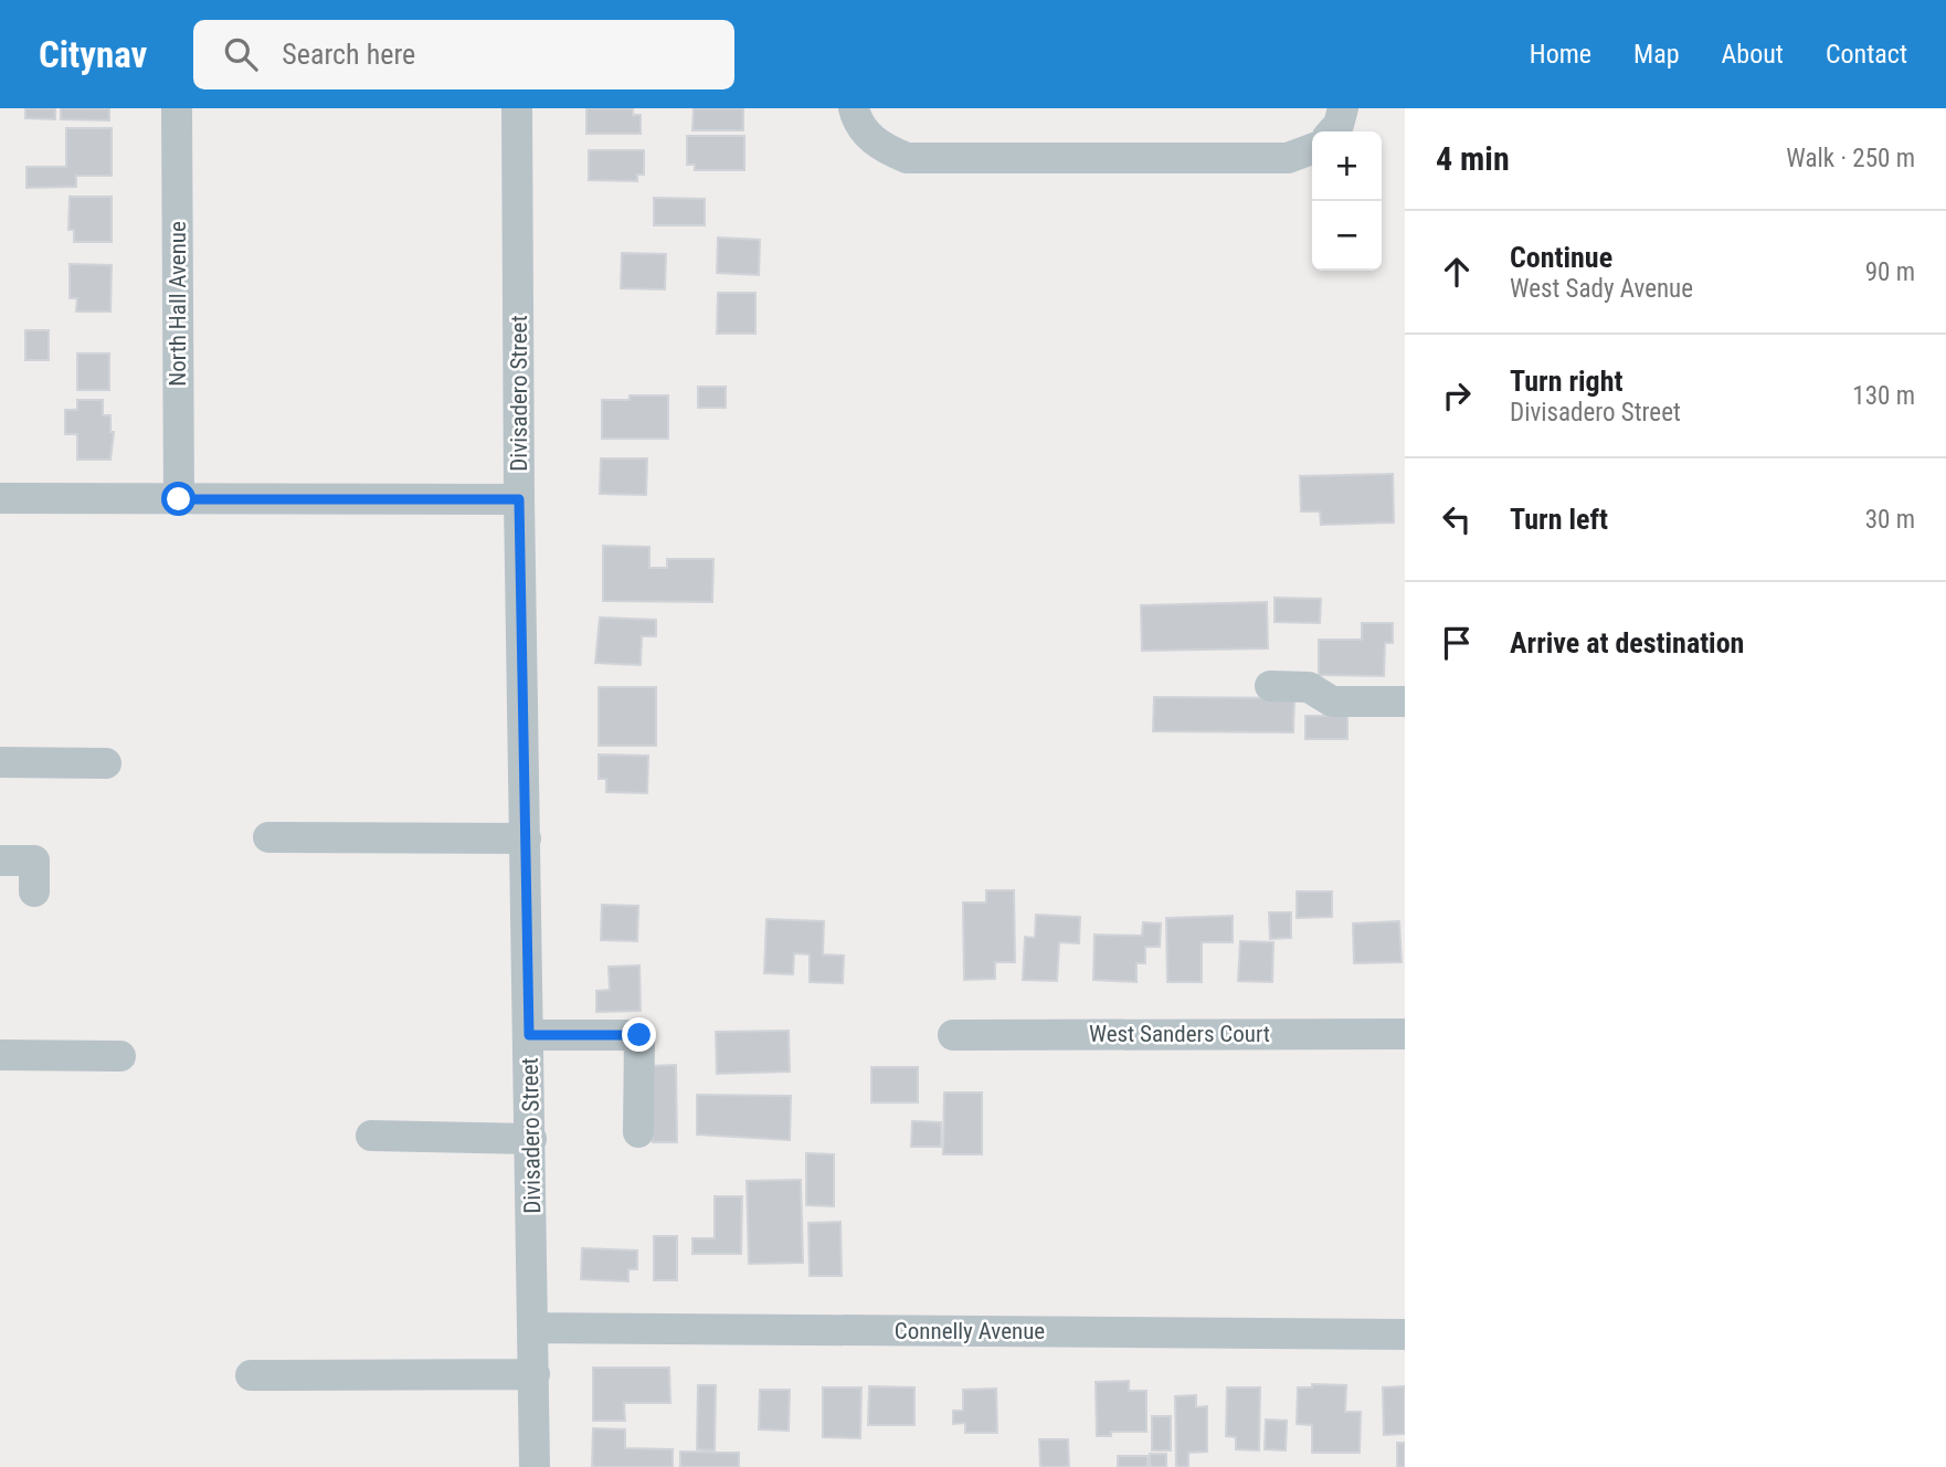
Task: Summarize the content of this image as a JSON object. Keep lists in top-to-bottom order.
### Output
{
  "streets": {
    "street": [
      "North Hall Avenue",
      "Divisadero Street",
      "West Sanders Court",
      "Connelly Avenue"
    ]
  },
  "crossings": [
    ["Divisadero Street", "Connelly Avenue"]
  ],
  "page": {
    "header": "Citynav",
    "search": "Search here",
    "nav": [
      "Home",
      "Map",
      "About",
      "Contact"
    ],
    "heading": ["4 min", "Walk · 250 m"],
    "map_buttons": ["+", "−"],
    "list": [
      ["Continue", "West Sady Avenue", "90 m"],
      ["Turn right", "Divisadero Street", "130 m"],
      ["Turn left", "30 m"],
      "Arrive at destination"
    ]
  }
}
